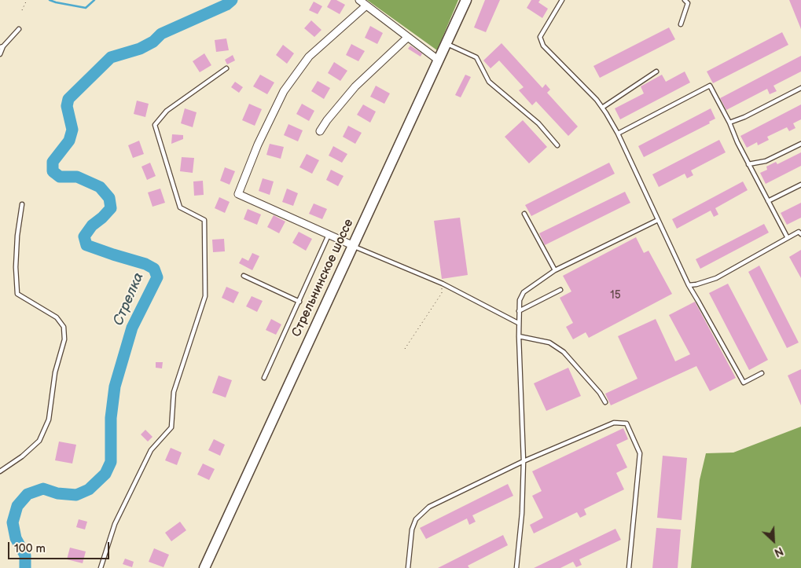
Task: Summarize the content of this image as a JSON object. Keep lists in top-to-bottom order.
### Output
{
  "streets": {
    "main road": ["Стрельнинское шоссе"]
  },
  "water": ["Стрелка"],
  "house_numbers": ["15"],
  "scale_bar": "100 m",
  "north": "bottom right"
}
